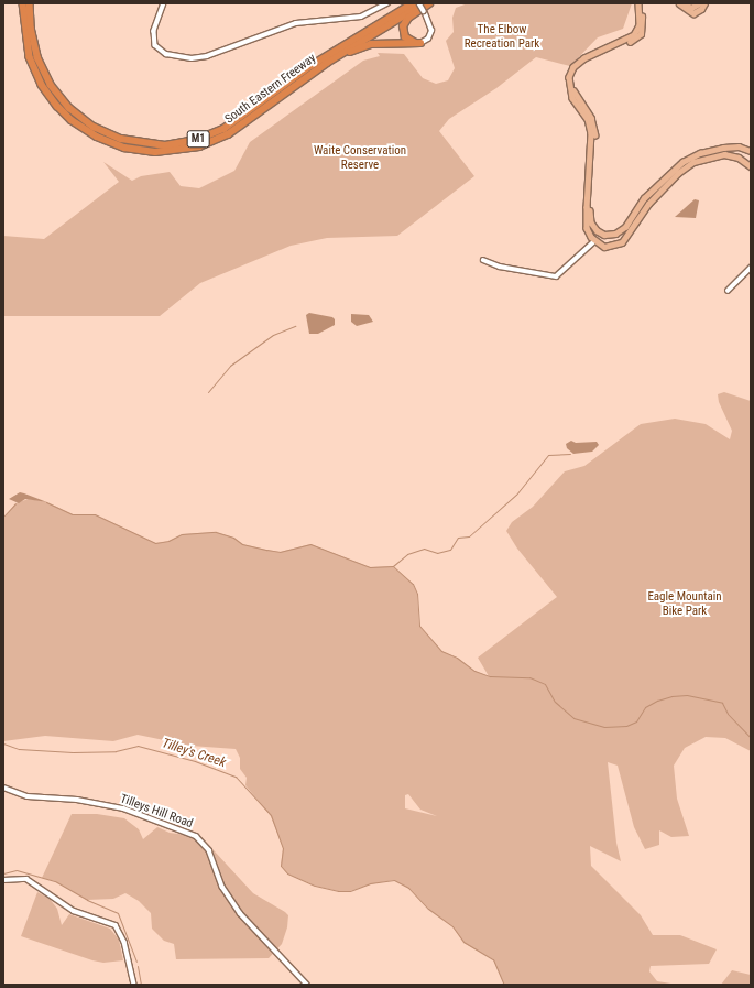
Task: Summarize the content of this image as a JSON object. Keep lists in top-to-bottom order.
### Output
{
  "streets": {
    "highway": ["South Eastern Freeway", "M1"],
    "street": ["Tilleys Hill Road"]
  },
  "water": ["Tilley's Creek"],
  "parks": ["The Elbow Recreation Park", "Waite Conservation Reserve", "Eagle Mountain Bike Park"]
}
